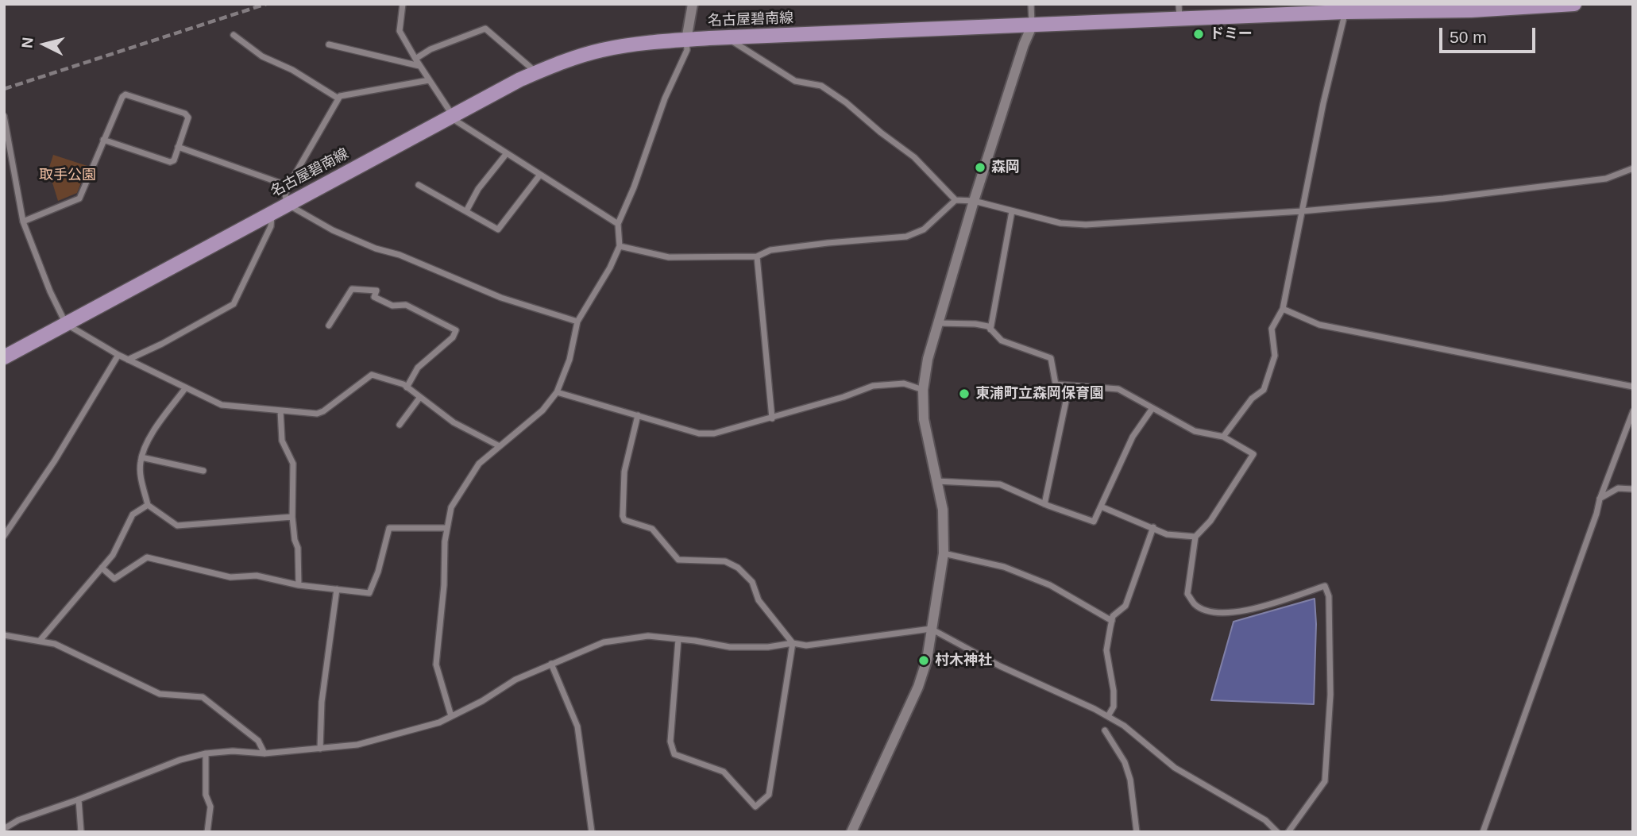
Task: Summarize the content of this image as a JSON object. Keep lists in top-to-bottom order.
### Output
{
  "streets": {
    "main road": ["名古屋碧南線"]
  },
  "parks": ["取手公園"],
  "places": [
    "ドミー",
    "森岡",
    "東浦町立森岡保育園",
    "村木神社"
  ],
  "scale_bar": "50 m",
  "north": "left"
}
